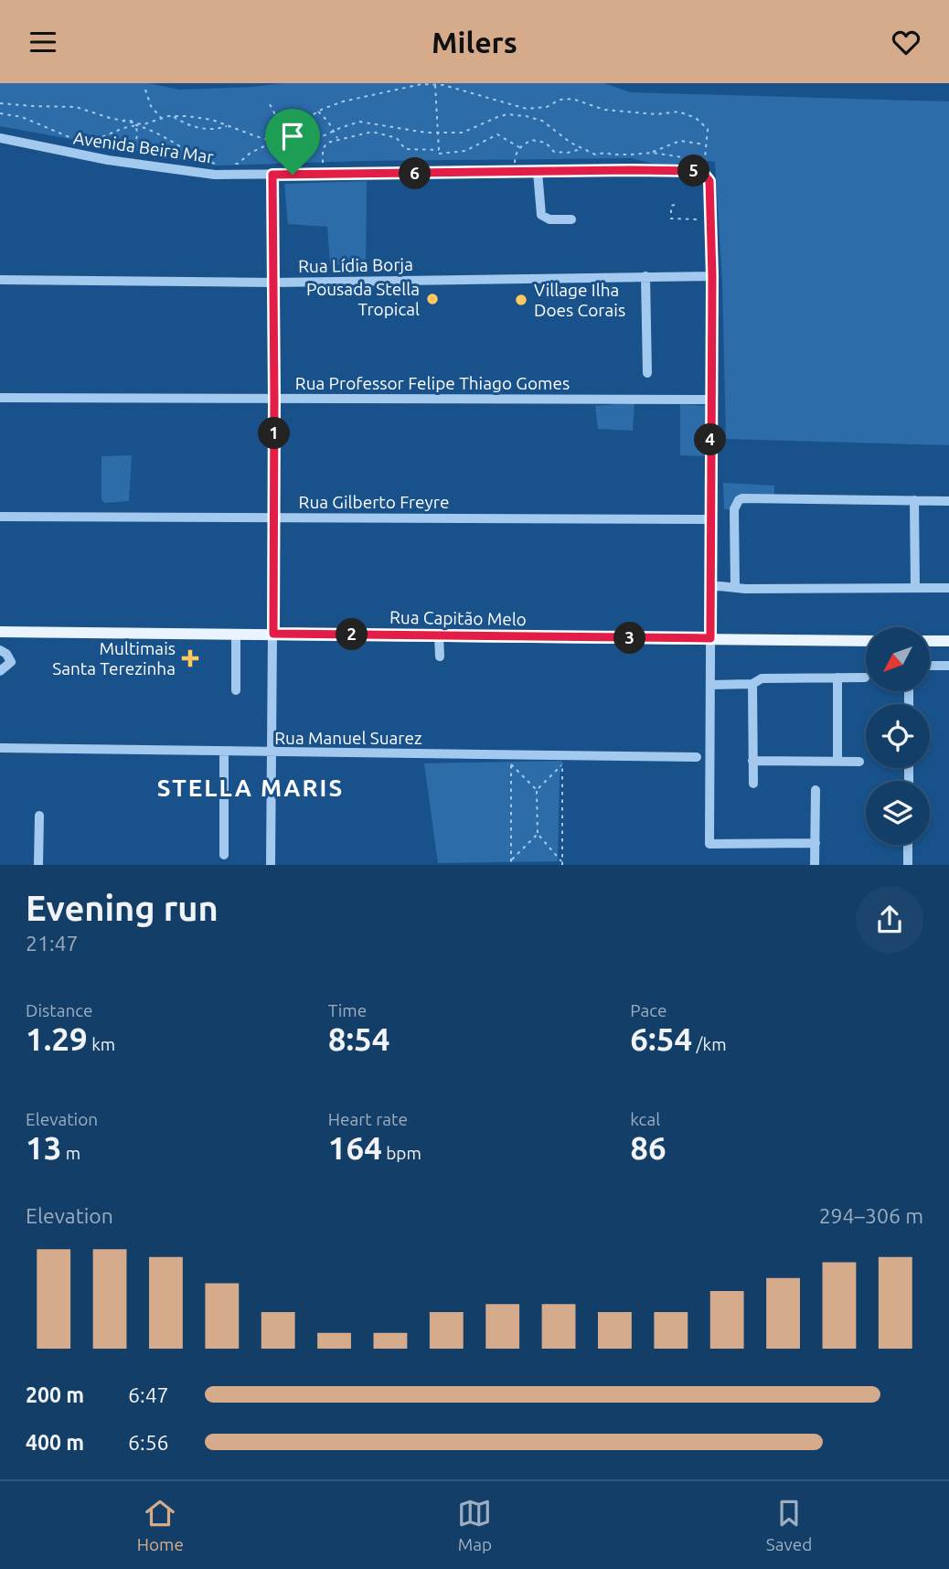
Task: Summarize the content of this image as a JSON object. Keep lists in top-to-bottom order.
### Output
{
  "streets": {
    "main road": ["Rua Capitão Melo"],
    "street": [
      "Avenida Beira Mar",
      "Rua Lídia Borja",
      "Rua Professor Felipe Thiago Gomes",
      "Rua Gilberto Freyre",
      "Rua Manuel Suarez"
    ]
  },
  "crossings": [
    ["Avenida Beira Mar", "Rua Lídia Borja"]
  ],
  "districts": ["STELLA MARIS"],
  "places": {
    "other": ["Pousada Stella Tropical", "Village Ilha Does Corais"],
    "health": ["Multimais Santa Terezinha"]
  },
  "north": "bottom left",
  "page": {
    "header": "Milers",
    "pins": [
      "5",
      "6",
      "1",
      "4",
      "2",
      "3"
    ],
    "heading": ["Evening run", "21:47"],
    "stats": [
      ["Distance", "1.29 km"],
      ["Time", "8:54"],
      ["Pace", "6:54 /km"],
      ["Elevation", "13 m"],
      ["Heart rate", "164 bpm"],
      ["kcal", "86"]
    ],
    "chart": ["Elevation", "294–306 m"],
    "list": [
      {
        "name": "200 m",
        "note": "6:47"
      },
      {
        "name": "400 m",
        "note": "6:56"
      }
    ],
    "tabs": ["Home", "Map", "Saved"]
  }
}
